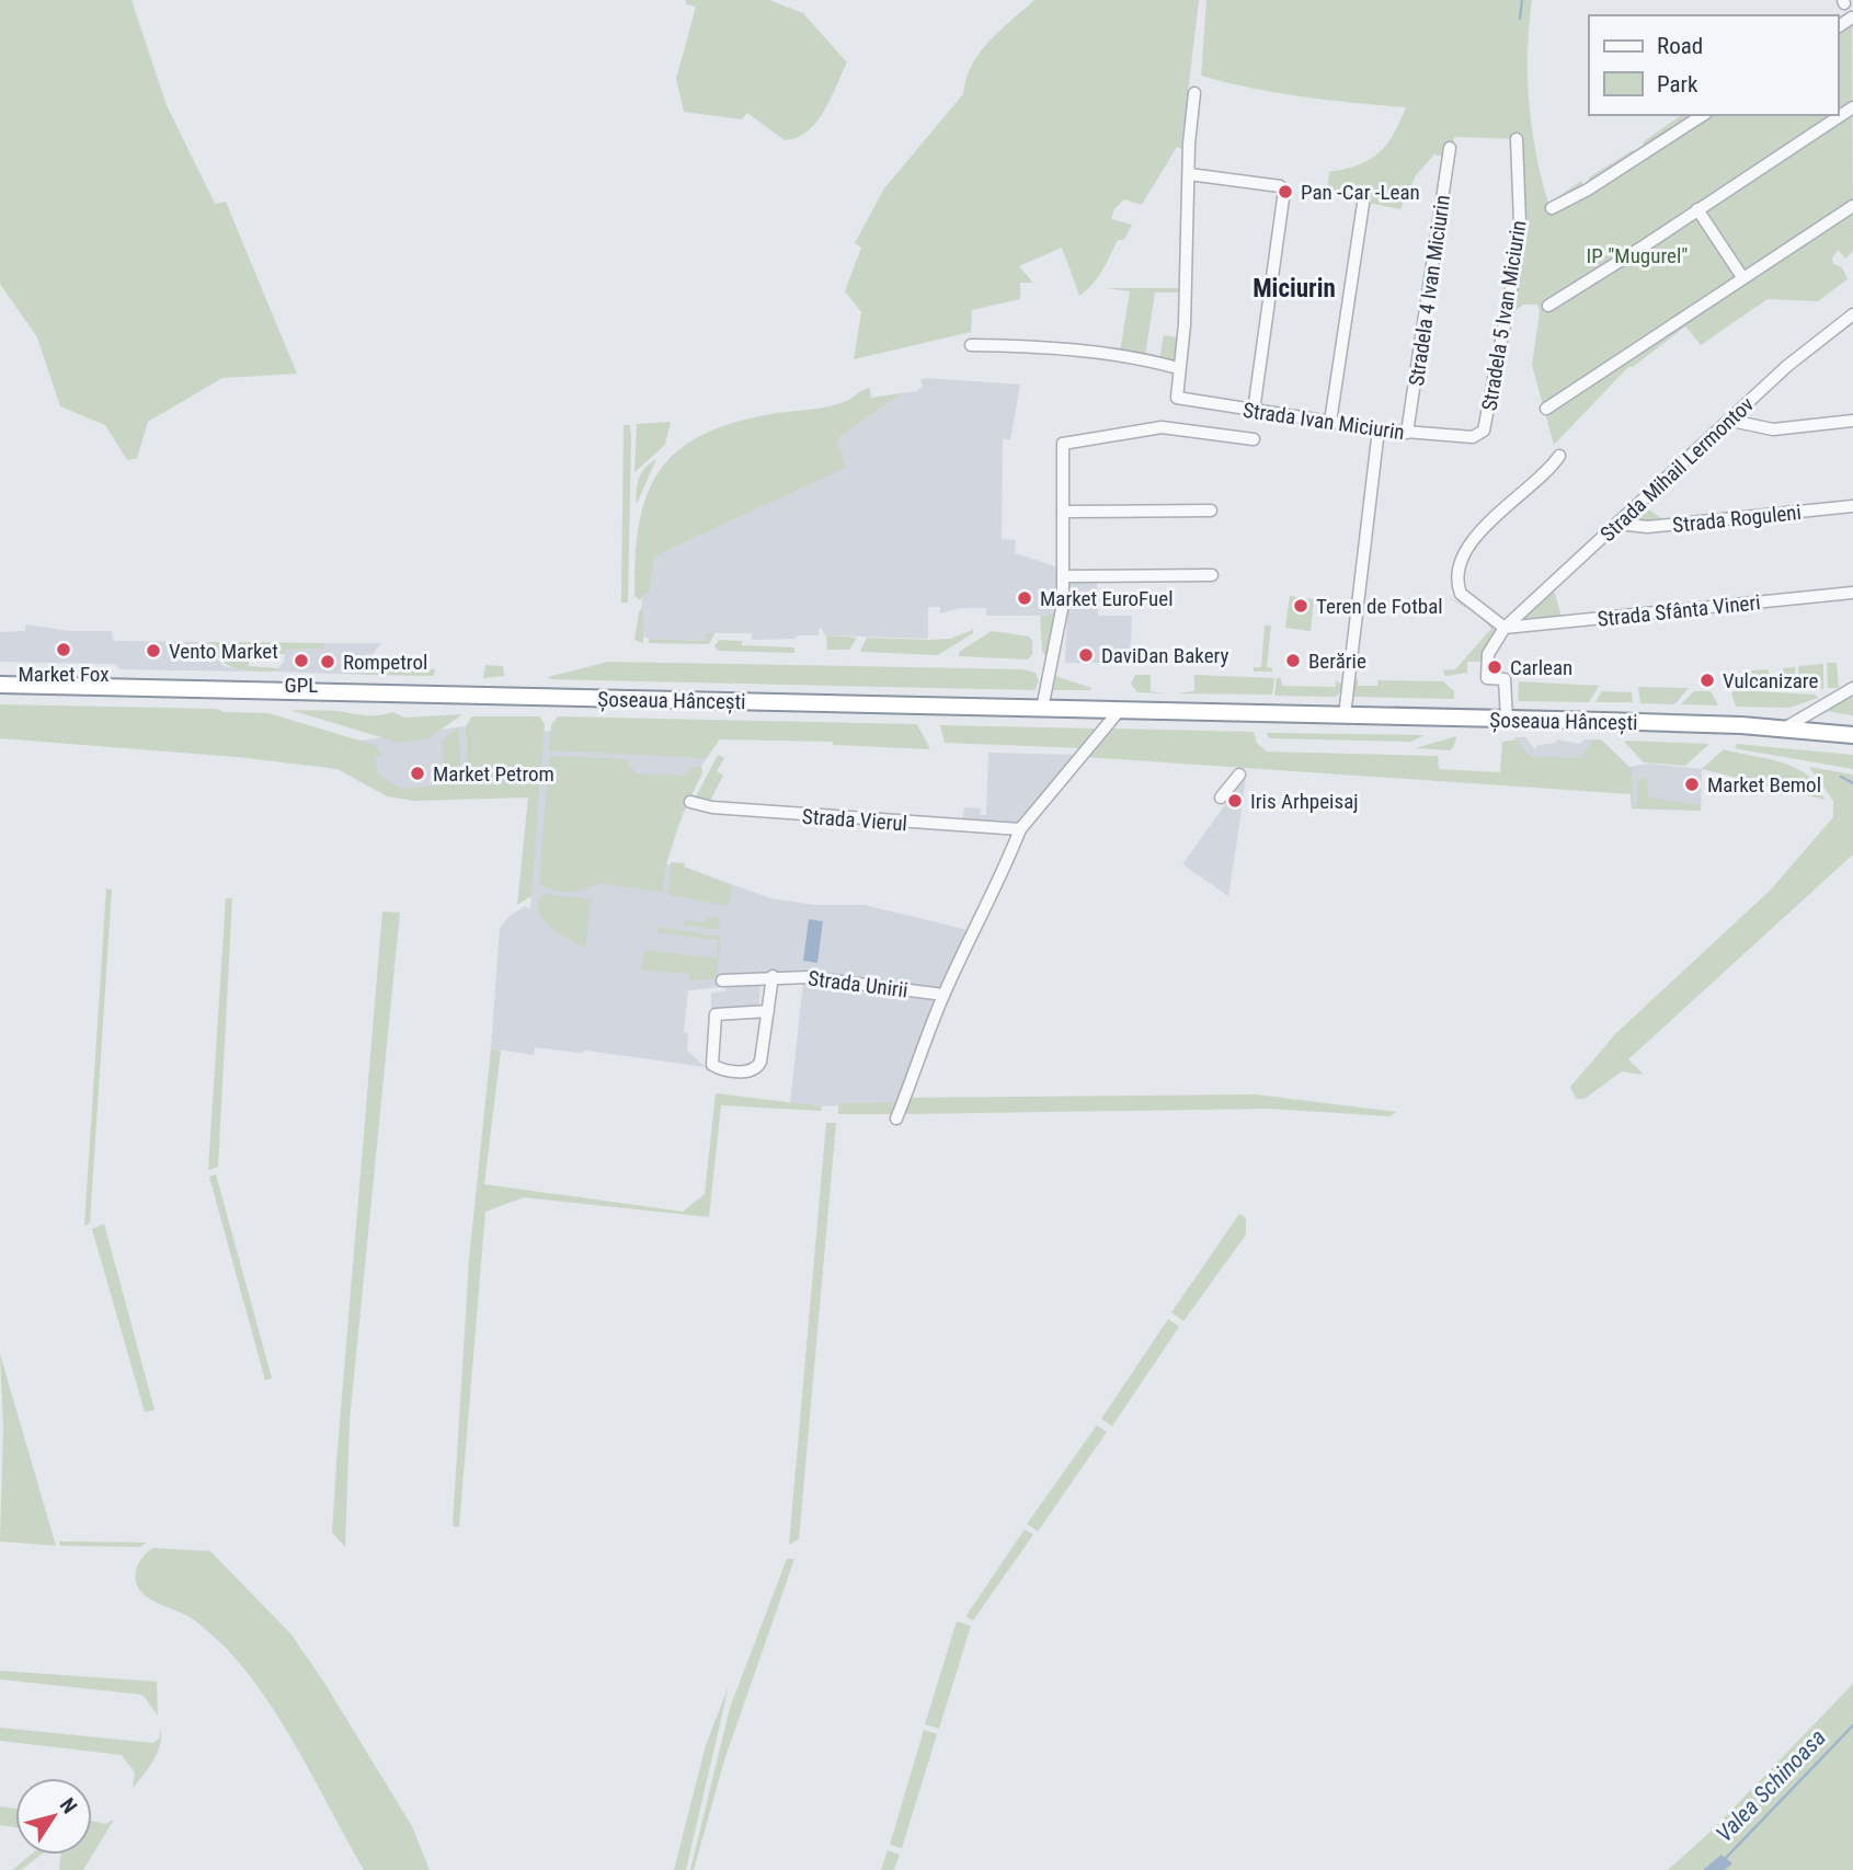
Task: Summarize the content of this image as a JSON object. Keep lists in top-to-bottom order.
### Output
{
  "streets": {
    "highway": ["Șoseaua Hâncești"],
    "street": [
      "Stradela 4 Ivan Miciurin",
      "Stradela 5 Ivan Miciurin",
      "Strada Ivan Miciurin",
      "Strada Mihail Lermontov",
      "Strada Roguleni",
      "Strada Sfânta Vineri",
      "Strada Vierul",
      "Strada Unirii"
    ]
  },
  "crossings": [
    ["Stradela 4 Ivan Miciurin", "Strada Ivan Miciurin"],
    ["Stradela 5 Ivan Miciurin", "Strada Ivan Miciurin"],
    ["Strada Mihail Lermontov", "Strada Roguleni"],
    ["Strada Mihail Lermontov", "Strada Sfânta Vineri"],
    ["Strada Mihail Lermontov", "Șoseaua Hâncești"]
  ],
  "districts": ["Miciurin"],
  "water": ["Valea Schinoasa"],
  "parks": ["IP \"Mugurel\""],
  "places": [
    "Pan -Car -Lean",
    "Market EuroFuel",
    "Teren de Fotbal",
    "Market Fox",
    "Vento Market",
    "DaviDan Bakery",
    "GPL",
    "Berărie",
    "Rompetrol",
    "Carlean",
    "Vulcanizare",
    "Market Petrom",
    "Market Bemol",
    "Iris Arhpeisaj"
  ],
  "legend": ["Road", "Park"],
  "north": "top right"
}
